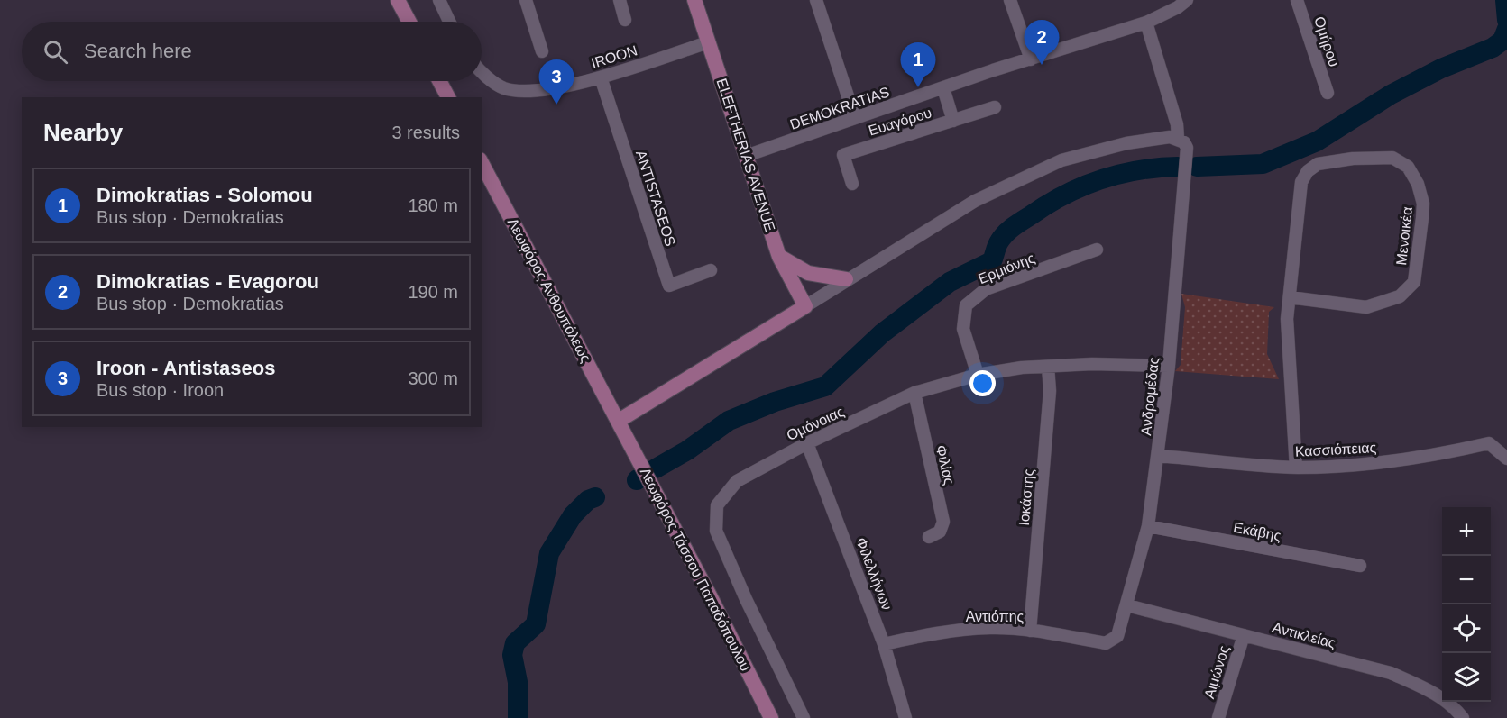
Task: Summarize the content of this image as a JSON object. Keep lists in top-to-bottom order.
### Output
{
  "streets": {
    "main road": ["ELEFTHERIAS AVENUE", "Λεωφόρος Ανθουπόλεως", "Λεωφόρος Τάσσου Παπαδόπουλου"],
    "street": [
      "Ομήρου",
      "IROON",
      "DEMOKRATIAS",
      "Ευαγόρου",
      "ANTISTASEOS",
      "Μενοικέα",
      "Ερμιόνης",
      "Ανδρομέδας",
      "Ομόνοιας",
      "Κασσιόπειας",
      "Φιλίας",
      "Ιοκάστης",
      "Εκάβης",
      "Φιλελλήνων",
      "Αντιόπης",
      "Αντικλείας",
      "Αιμώνος"
    ]
  },
  "crossings": [
    ["IROON", "ELEFTHERIAS AVENUE"],
    ["IROON", "ANTISTASEOS"],
    ["DEMOKRATIAS", "ELEFTHERIAS AVENUE"],
    ["DEMOKRATIAS", "Ανδρομέδας"],
    ["Μενοικέα", "Κασσιόπειας"],
    ["Ερμιόνης", "Ομόνοιας"],
    ["Λεωφόρος Ανθουπόλεως", "Λεωφόρος Τάσσου Παπαδόπουλου"],
    ["Ανδρομέδας", "Ομόνοιας"],
    ["Ανδρομέδας", "Κασσιόπειας"],
    ["Ανδρομέδας", "Εκάβης"],
    ["Ανδρομέδας", "Αντιόπης"],
    ["Ανδρομέδας", "Αντικλείας"],
    ["Ομόνοιας", "Φιλίας"],
    ["Ομόνοιας", "Ιοκάστης"],
    ["Ομόνοιας", "Φιλελλήνων"],
    ["Ιοκάστης", "Αντιόπης"],
    ["Φιλελλήνων", "Αντιόπης"],
    ["Αντικλείας", "Αιμώνος"]
  ],
  "page": {
    "pins": ["2", "1", "3"],
    "search": "Search here",
    "heading": ["Nearby", "3 results"],
    "list": [
      {
        "mark": "1",
        "name": "Dimokratias - Solomou",
        "note": "Bus stop · Demokratias",
        "value": "180 m"
      },
      {
        "mark": "2",
        "name": "Dimokratias - Evagorou",
        "note": "Bus stop · Demokratias",
        "value": "190 m"
      },
      {
        "mark": "3",
        "name": "Iroon - Antistaseos",
        "note": "Bus stop · Iroon",
        "value": "300 m"
      }
    ],
    "map_buttons": ["+", "−"]
  }
}
